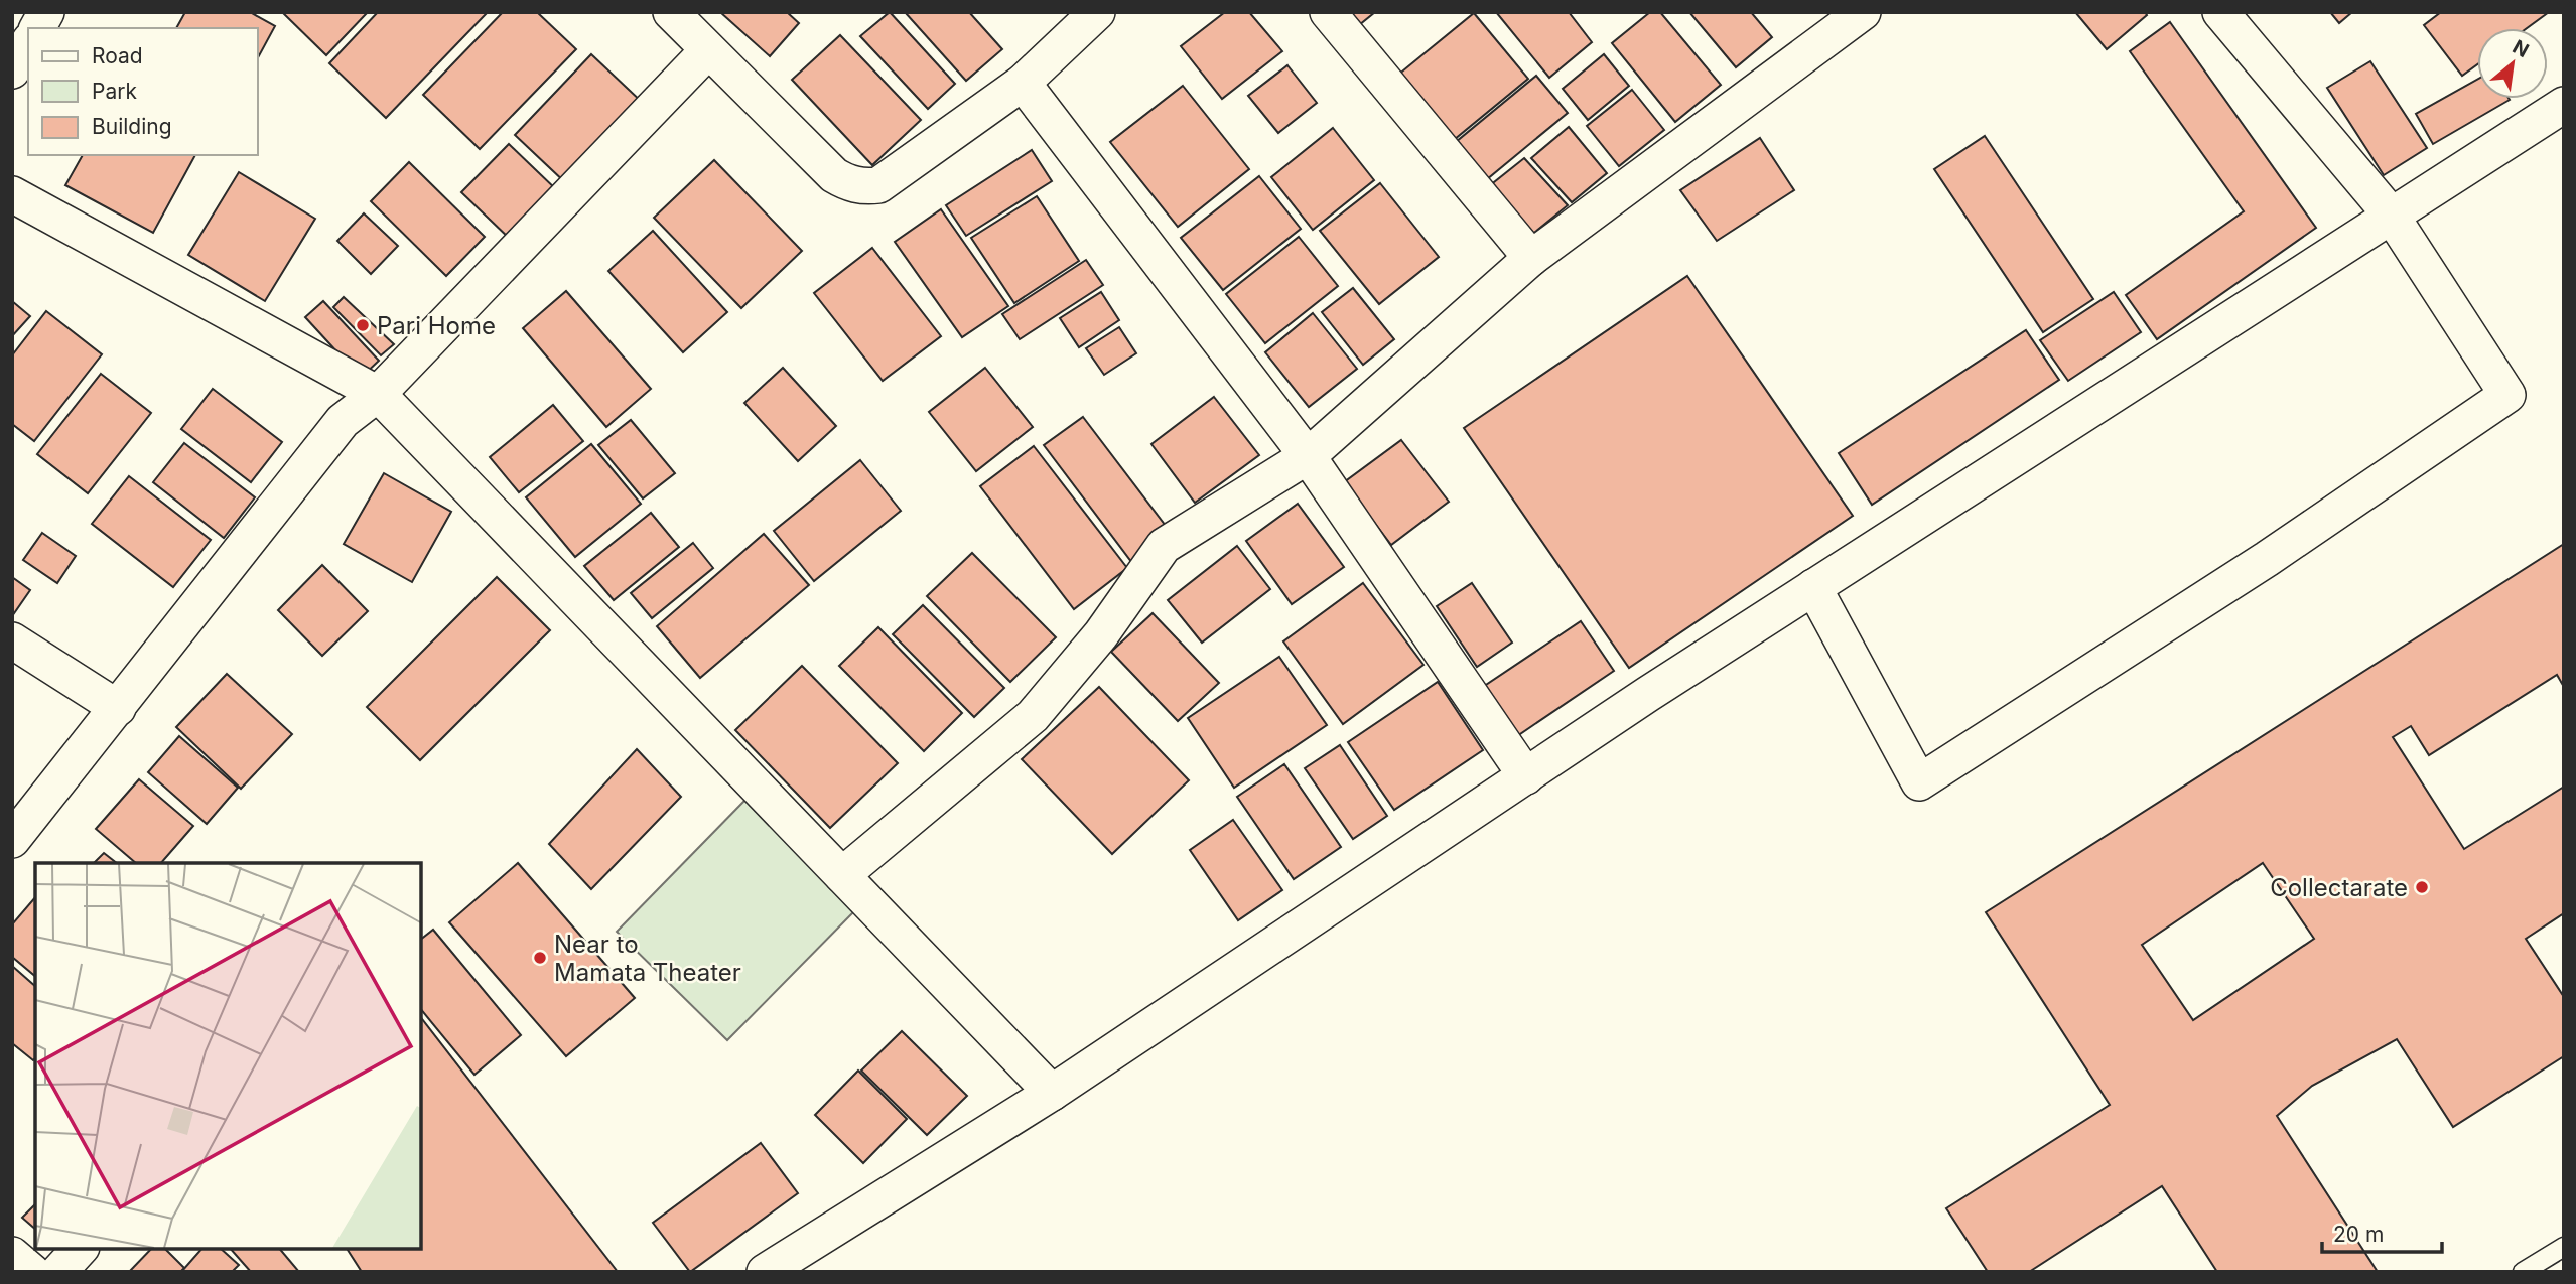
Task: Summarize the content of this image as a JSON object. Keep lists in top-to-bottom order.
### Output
{
  "places": ["Pari Home", "Collectarate", "Near to Mamata Theater"],
  "legend": ["Road", "Park", "Building"],
  "scale_bar": "20 m",
  "north": "top right"
}
